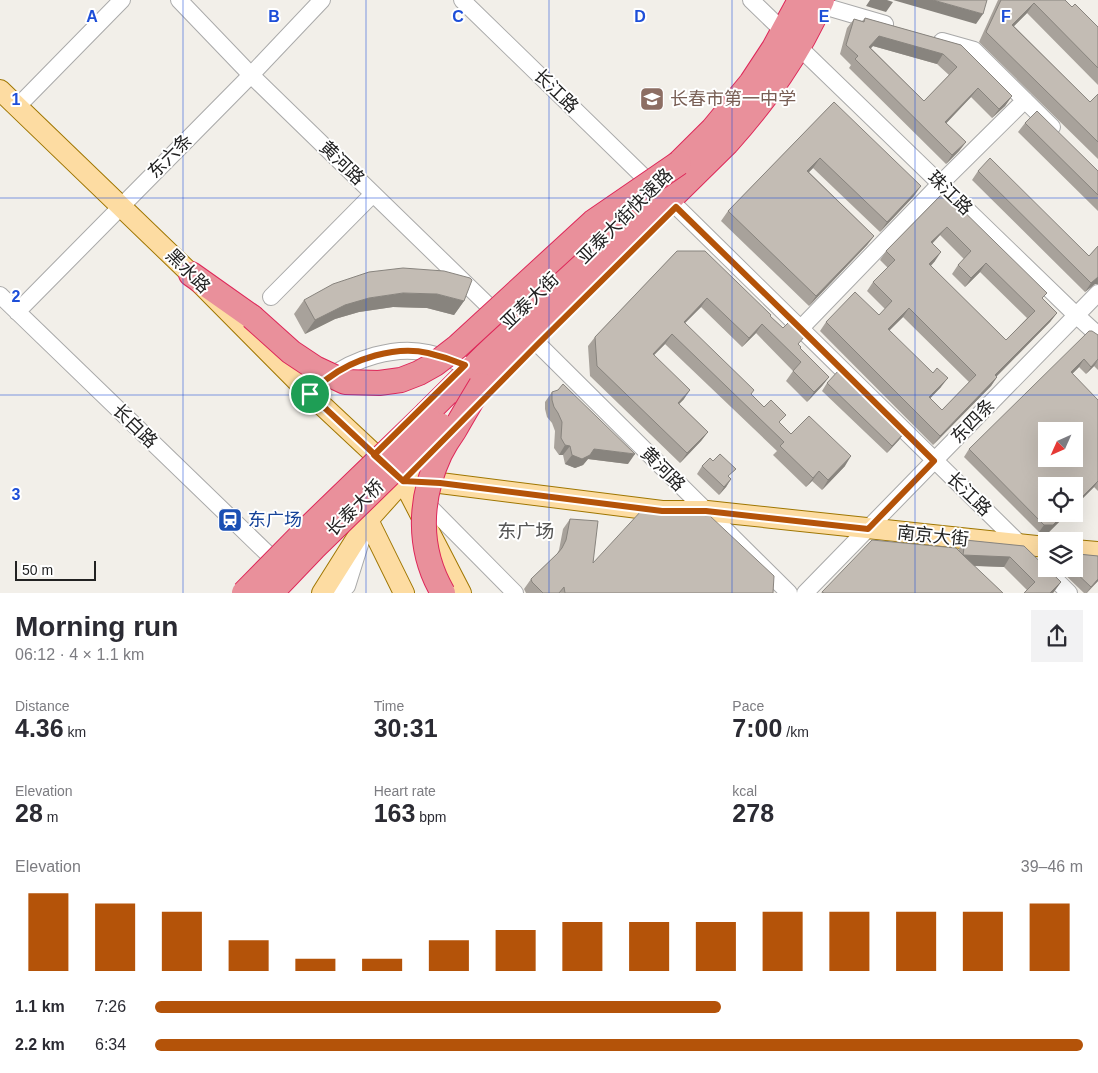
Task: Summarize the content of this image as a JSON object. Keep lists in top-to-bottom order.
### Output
{
  "streets": {
    "highway": ["亚泰大街快速路", "长泰大桥"],
    "main road": ["黑水路", "亚泰大街", "南京大街"],
    "street": [
      "长江路",
      "东六条",
      "黄河路",
      "珠江路",
      "东四条",
      "长白路"
    ]
  },
  "crossings": [
    ["长江路", "亚泰大街"],
    ["长江路", "东四条"],
    ["长江路", "南京大街"],
    ["东六条", "黄河路"],
    ["东六条", "黑水路"],
    ["东六条", "长白路"],
    ["黄河路", "亚泰大街"],
    ["黄河路", "南京大街"],
    ["珠江路", "亚泰大街"],
    ["珠江路", "东四条"],
    ["亚泰大街快速路", "亚泰大街"],
    ["亚泰大街快速路", "长泰大桥"],
    ["黑水路", "亚泰大街"],
    ["亚泰大街", "南京大街"],
    ["东四条", "南京大街"]
  ],
  "districts": ["东广场"],
  "places": {
    "school or university": ["长春市第一中学"],
    "station": ["东广场"]
  },
  "scale_bar": "50 m",
  "north": "bottom left",
  "page": {
    "scale": "50 m",
    "heading": ["Morning run", "06:12 · 4 × 1.1 km"],
    "stats": [
      ["Distance", "4.36 km"],
      ["Time", "30:31"],
      ["Pace", "7:00 /km"],
      ["Elevation", "28 m"],
      ["Heart rate", "163 bpm"],
      ["kcal", "278"]
    ],
    "chart": ["Elevation", "39–46 m"],
    "list": [
      {
        "name": "1.1 km",
        "note": "7:26"
      },
      {
        "name": "2.2 km",
        "note": "6:34"
      }
    ]
  },
  "grid": {
    "columns": [
      "A",
      "B",
      "C",
      "D",
      "E",
      "F"
    ],
    "rows": ["1", "2", "3"]
  }
}
